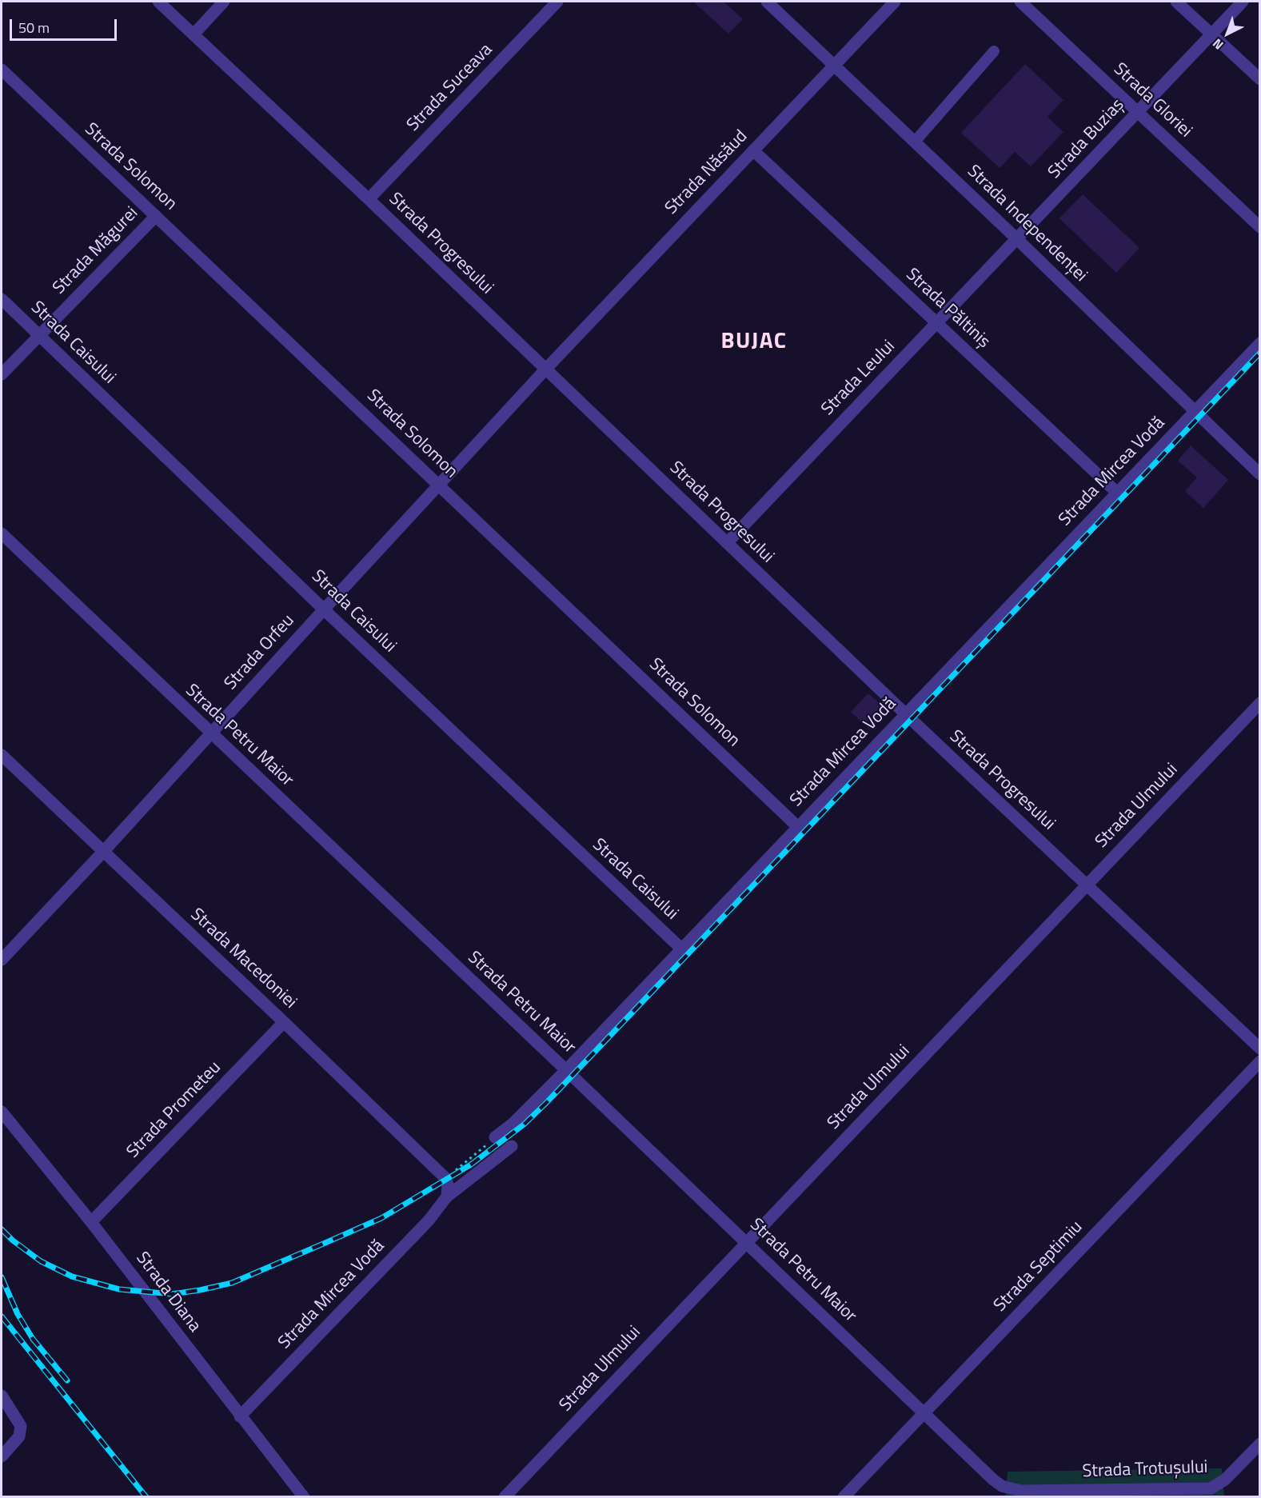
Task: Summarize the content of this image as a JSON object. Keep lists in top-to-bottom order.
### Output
{
  "streets": {
    "street": [
      "Strada Suceava",
      "Strada Gloriei",
      "Strada Buziaș",
      "Strada Solomon",
      "Strada Năsăud",
      "Strada Independenței",
      "Strada Progresului",
      "Strada Măgurei",
      "Strada Păltiniș",
      "Strada Caisului",
      "Strada Leului",
      "Strada Mircea Vodă",
      "Strada Orfeu",
      "Strada Petru Maior",
      "Strada Ulmului",
      "Strada Macedoniei",
      "Strada Prometeu",
      "Strada Septimiu",
      "Strada Diana",
      "Strada Trotușului"
    ]
  },
  "crossings": [
    ["Strada Suceava", "Strada Progresului"],
    ["Strada Gloriei", "Strada Buziaș"],
    ["Strada Buziaș", "Strada Independenței"],
    ["Strada Buziaș", "Strada Leului"],
    ["Strada Solomon", "Strada Măgurei"],
    ["Strada Solomon", "Strada Mircea Vodă"],
    ["Strada Solomon", "Strada Orfeu"],
    ["Strada Năsăud", "Strada Independenței"],
    ["Strada Năsăud", "Strada Progresului"],
    ["Strada Năsăud", "Strada Păltiniș"],
    ["Strada Năsăud", "Strada Orfeu"],
    ["Strada Independenței", "Strada Leului"],
    ["Strada Independenței", "Strada Mircea Vodă"],
    ["Strada Progresului", "Strada Leului"],
    ["Strada Progresului", "Strada Mircea Vodă"],
    ["Strada Progresului", "Strada Orfeu"],
    ["Strada Progresului", "Strada Ulmului"],
    ["Strada Măgurei", "Strada Caisului"],
    ["Strada Păltiniș", "Strada Leului"],
    ["Strada Păltiniș", "Strada Mircea Vodă"],
    ["Strada Caisului", "Strada Mircea Vodă"],
    ["Strada Caisului", "Strada Orfeu"],
    ["Strada Mircea Vodă", "Strada Petru Maior"],
    ["Strada Mircea Vodă", "Strada Diana"],
    ["Strada Orfeu", "Strada Petru Maior"],
    ["Strada Orfeu", "Strada Macedoniei"],
    ["Strada Petru Maior", "Strada Ulmului"],
    ["Strada Petru Maior", "Strada Septimiu"],
    ["Strada Petru Maior", "Strada Trotușului"],
    ["Strada Macedoniei", "Strada Prometeu"],
    ["Strada Prometeu", "Strada Diana"]
  ],
  "districts": ["BUJAC"],
  "scale_bar": "50 m",
  "north": "bottom left"
}
